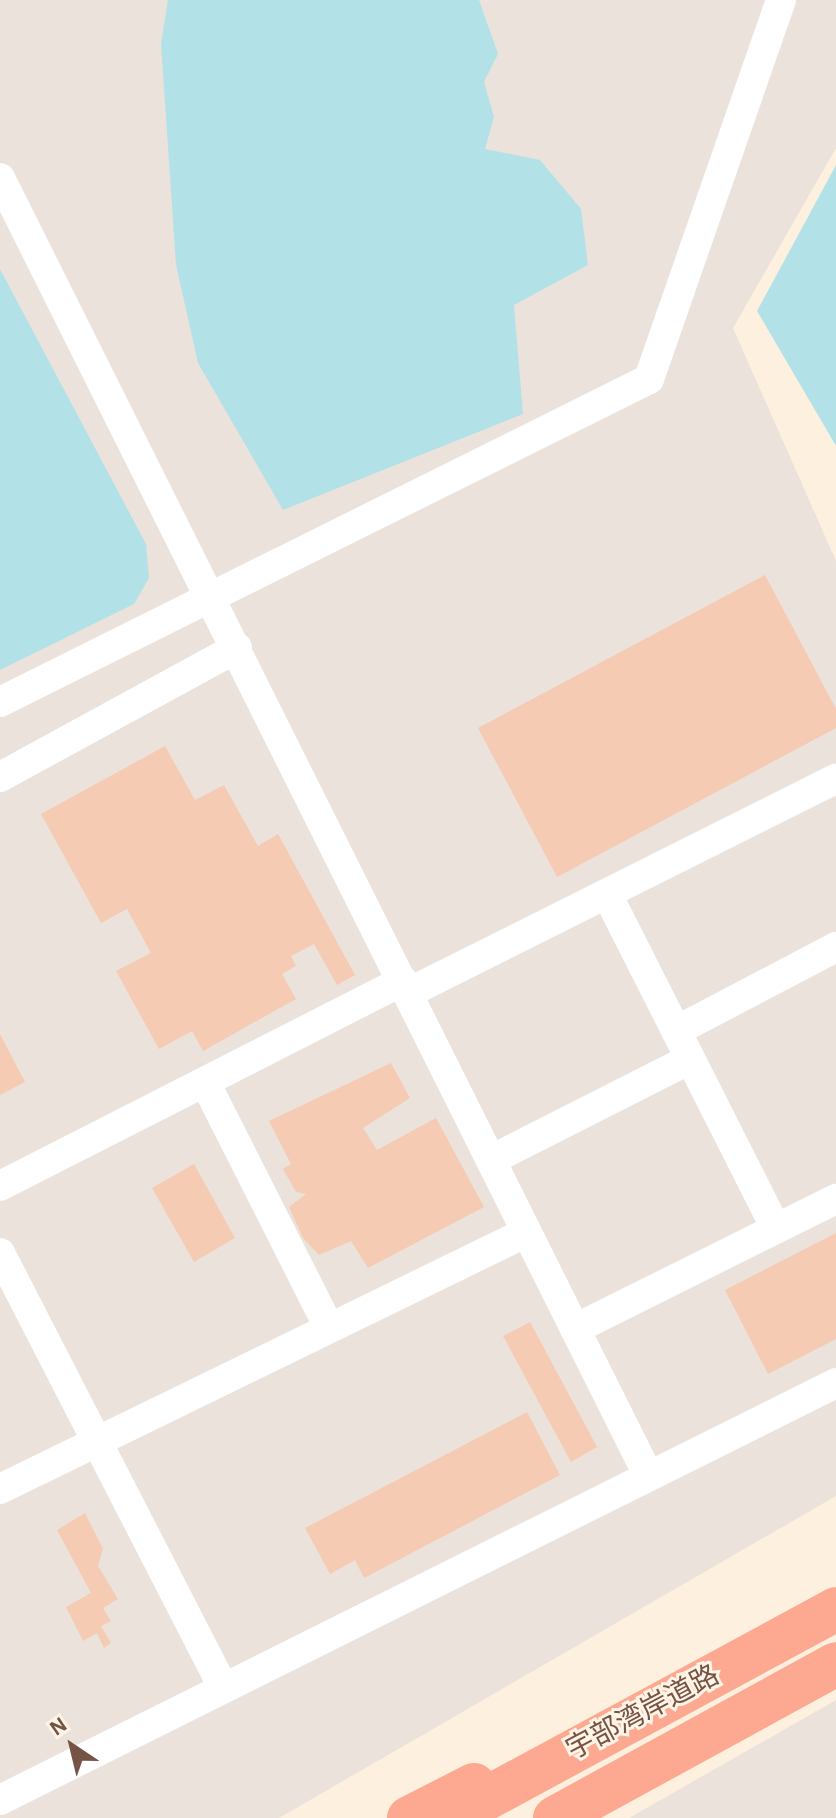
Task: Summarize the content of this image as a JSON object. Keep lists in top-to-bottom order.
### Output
{
  "streets": {
    "highway": ["宇部湾岸道路"]
  },
  "north": "top left"
}
